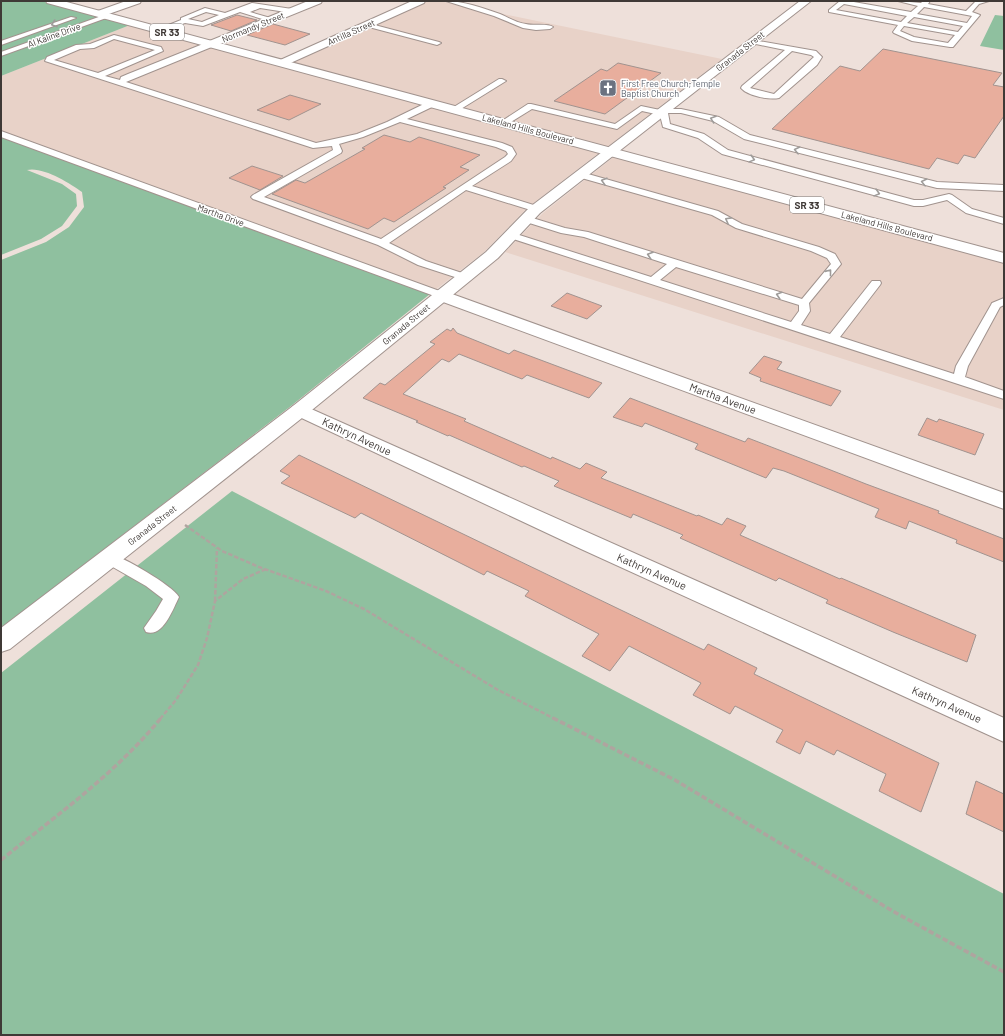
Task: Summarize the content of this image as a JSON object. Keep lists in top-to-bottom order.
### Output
{
  "streets": {
    "street": [
      "Normandy Street",
      "SR 33",
      "Antilla Street",
      "Granada Street",
      "Lakeland Hills Boulevard",
      "Martha Avenue",
      "Kathryn Avenue"
    ],
    "lane": ["Al Kaline Drive", "Martha Drive"]
  },
  "crossings": [
    ["Normandy Street", "Lakeland Hills Boulevard"],
    ["Antilla Street", "Lakeland Hills Boulevard"],
    ["Al Kaline Drive", "Lakeland Hills Boulevard"],
    ["Granada Street", "Lakeland Hills Boulevard"],
    ["Granada Street", "Martha Drive"],
    ["Granada Street", "Martha Avenue"],
    ["Granada Street", "Kathryn Avenue"],
    ["Martha Drive", "Martha Avenue"]
  ],
  "places": {
    "church": ["First Free Church;Temple Baptist Church"]
  }
}
